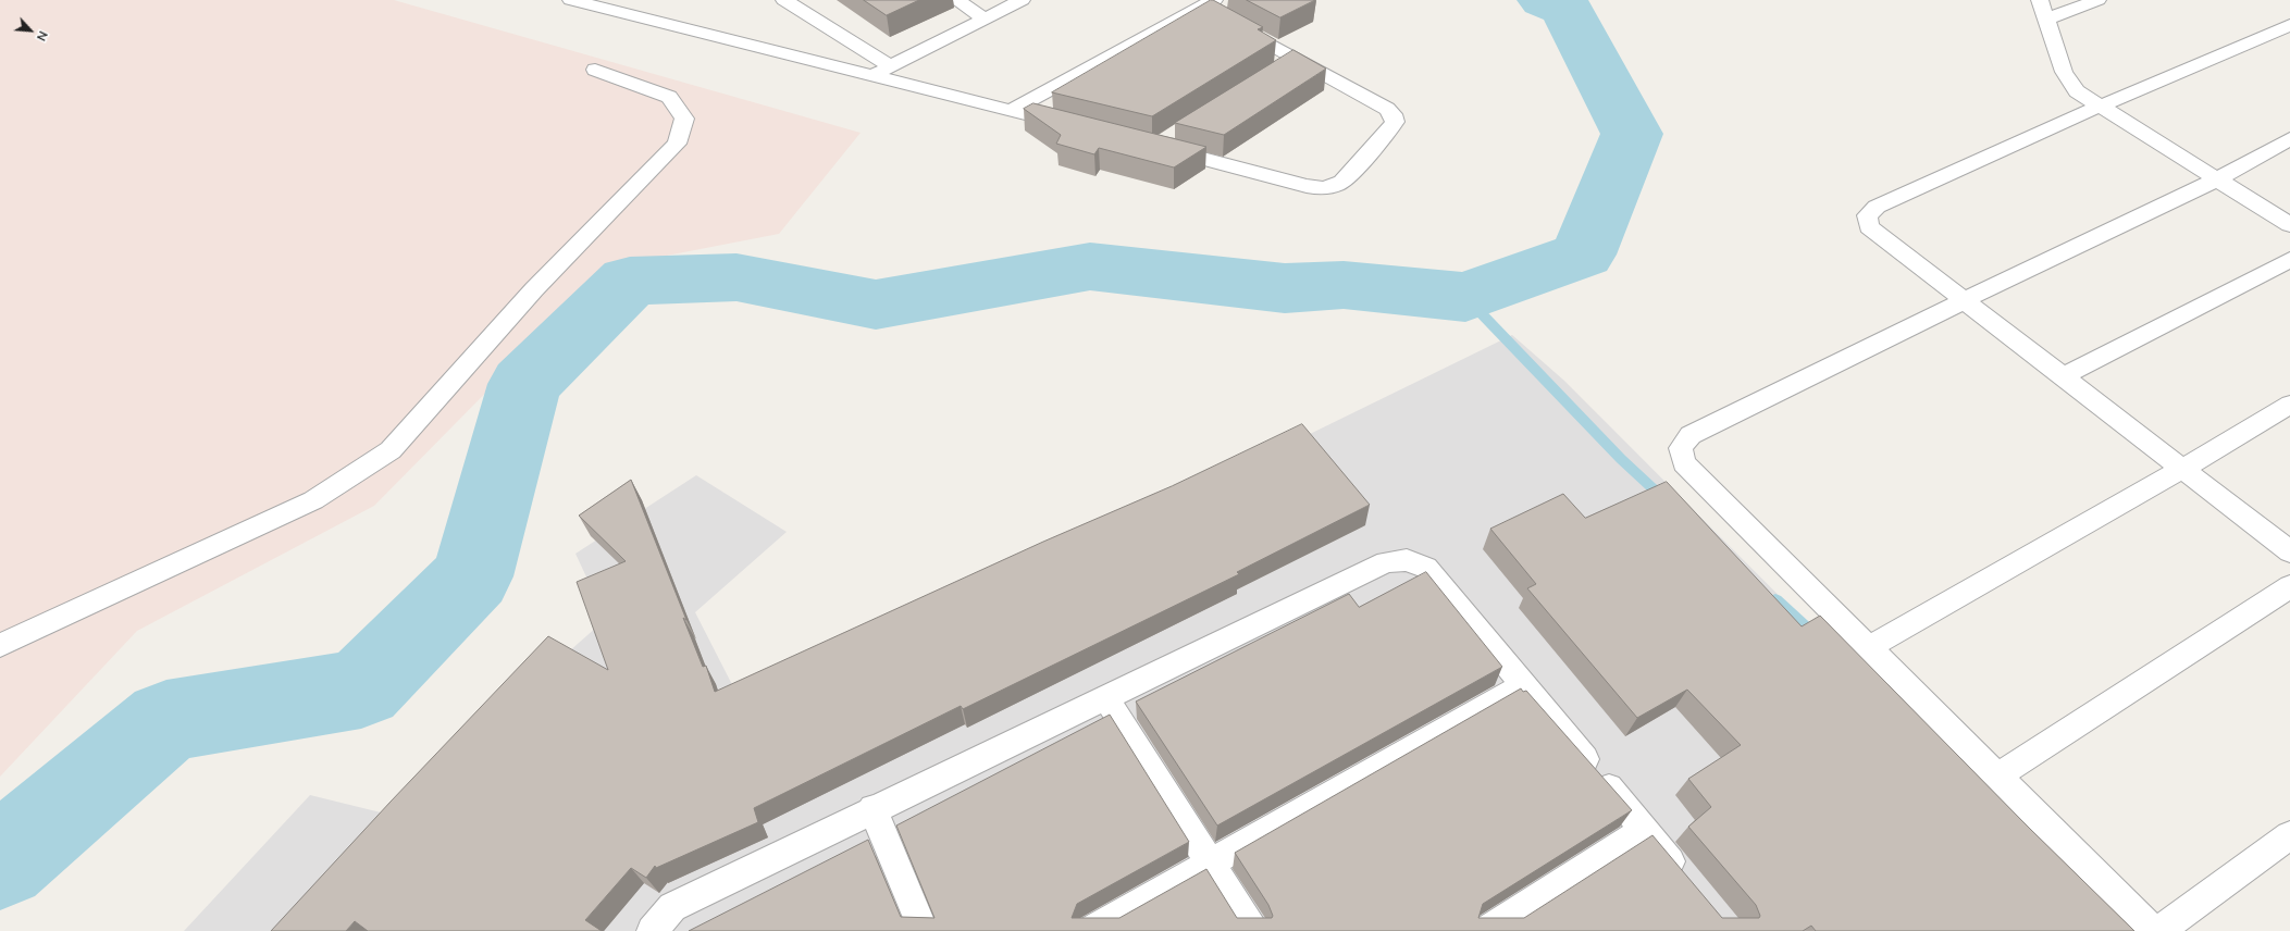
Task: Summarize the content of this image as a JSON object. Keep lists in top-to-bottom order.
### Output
{
  "north": "bottom right"
}
